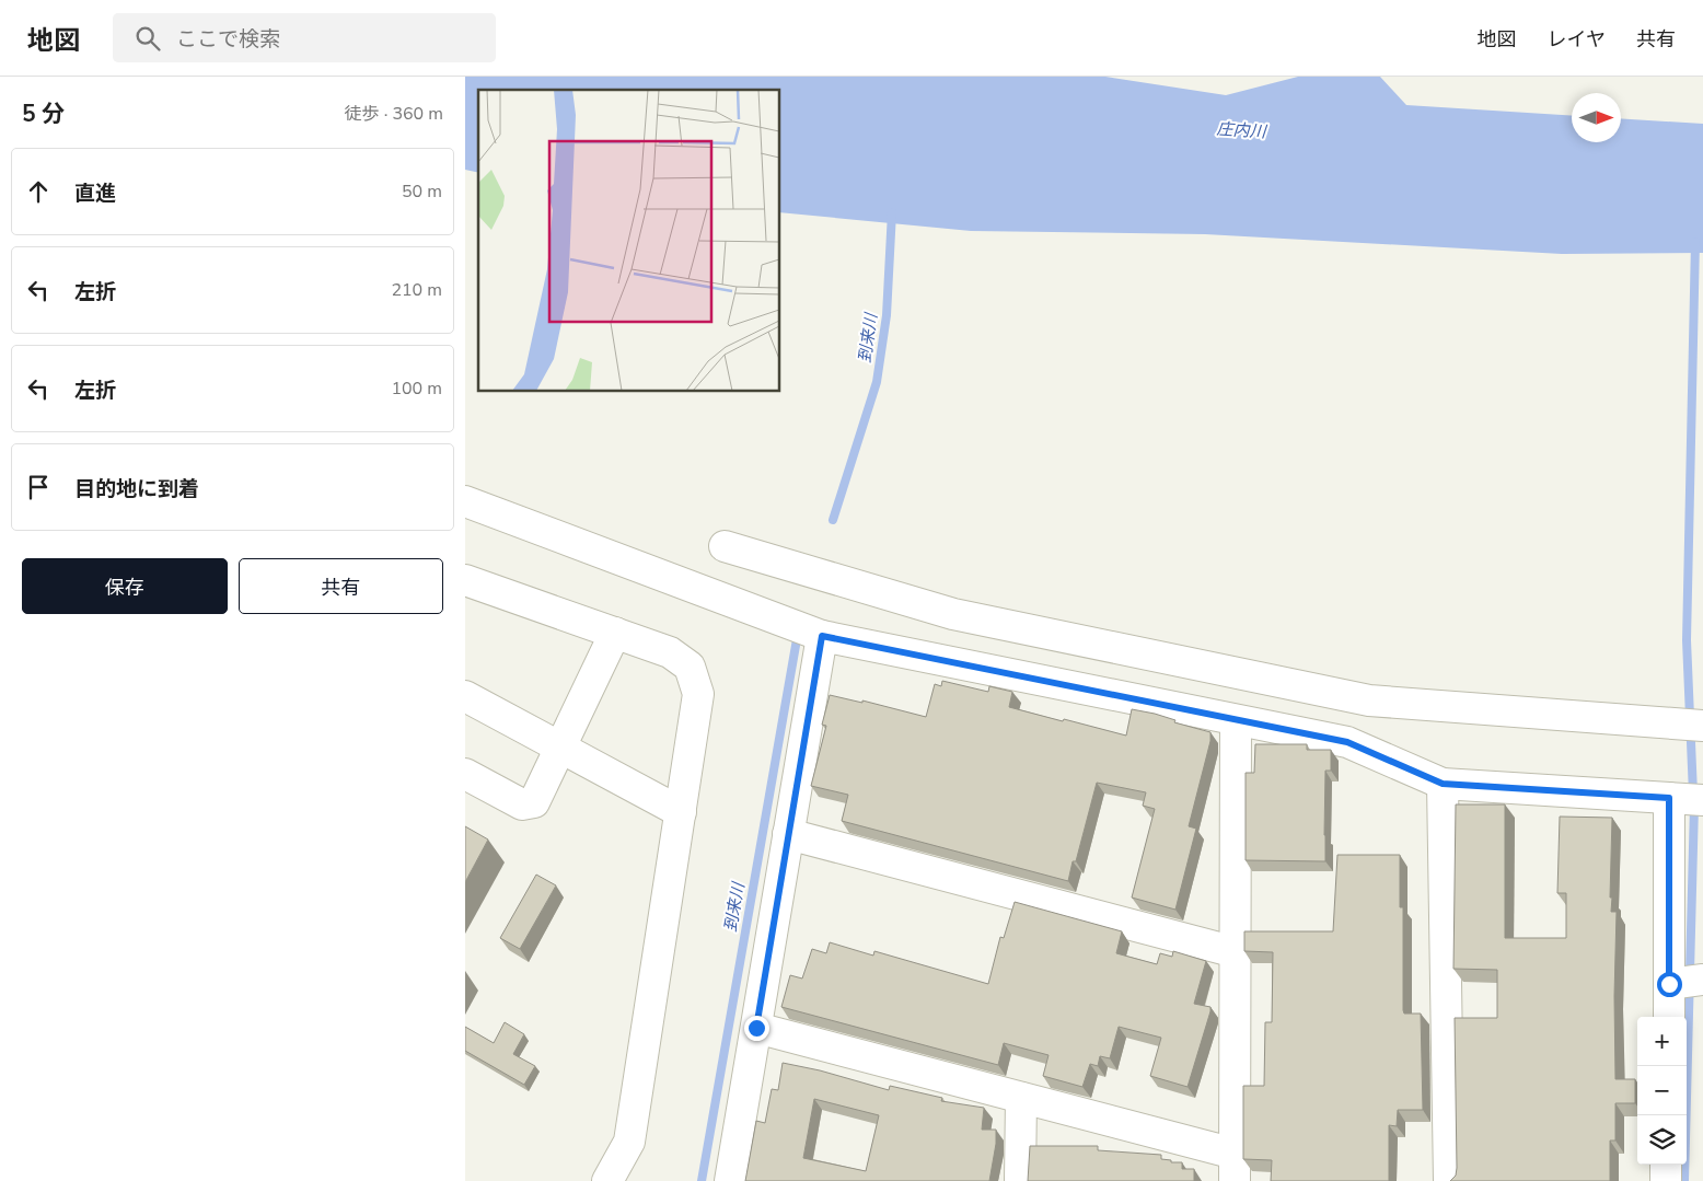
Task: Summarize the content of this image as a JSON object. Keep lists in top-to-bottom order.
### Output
{
  "water": ["庄内川", "到来川"],
  "north": "right",
  "page": {
    "header": "地図",
    "search": "ここで検索",
    "nav": ["地図", "レイヤ", "共有"],
    "heading": ["5 分", "徒歩 · 360 m"],
    "list": [
      ["直進", "50 m"],
      ["左折", "210 m"],
      ["左折", "100 m"],
      "目的地に到着"
    ],
    "buttons": ["保存", "共有"],
    "map_buttons": ["+", "−"]
  }
}
